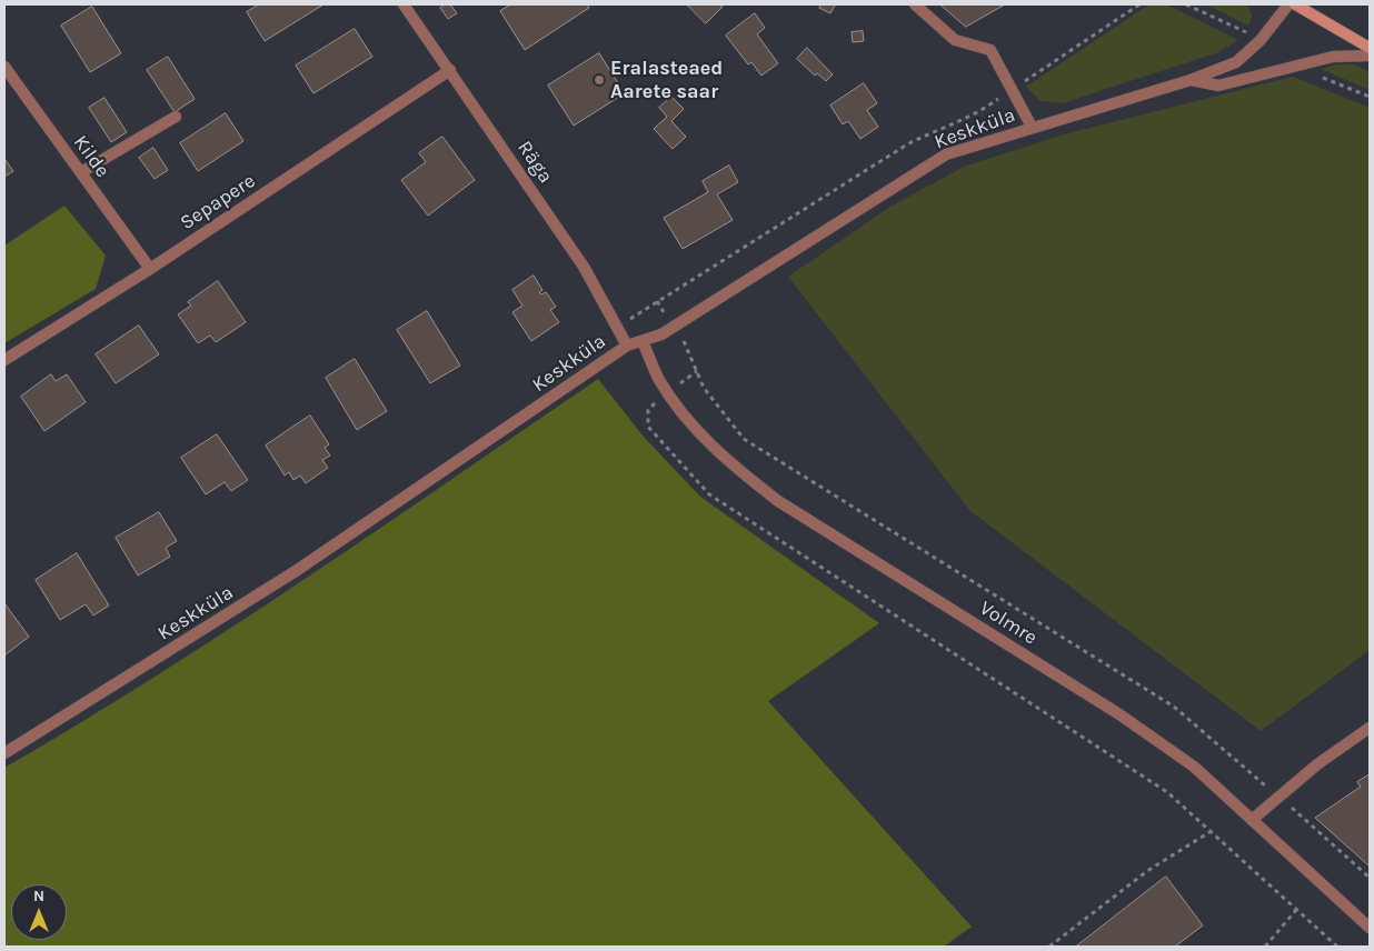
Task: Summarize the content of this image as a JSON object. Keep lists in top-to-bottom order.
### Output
{
  "streets": {
    "street": [
      "Keskküla",
      "Kilde",
      "Räga",
      "Sepapere",
      "Volmre"
    ]
  },
  "crossings": [
    ["Keskküla", "Räga"],
    ["Keskküla", "Volmre"],
    ["Kilde", "Sepapere"],
    ["Räga", "Sepapere"]
  ],
  "places": ["Eralasteaed Aarete saar"],
  "north": "top"
}
